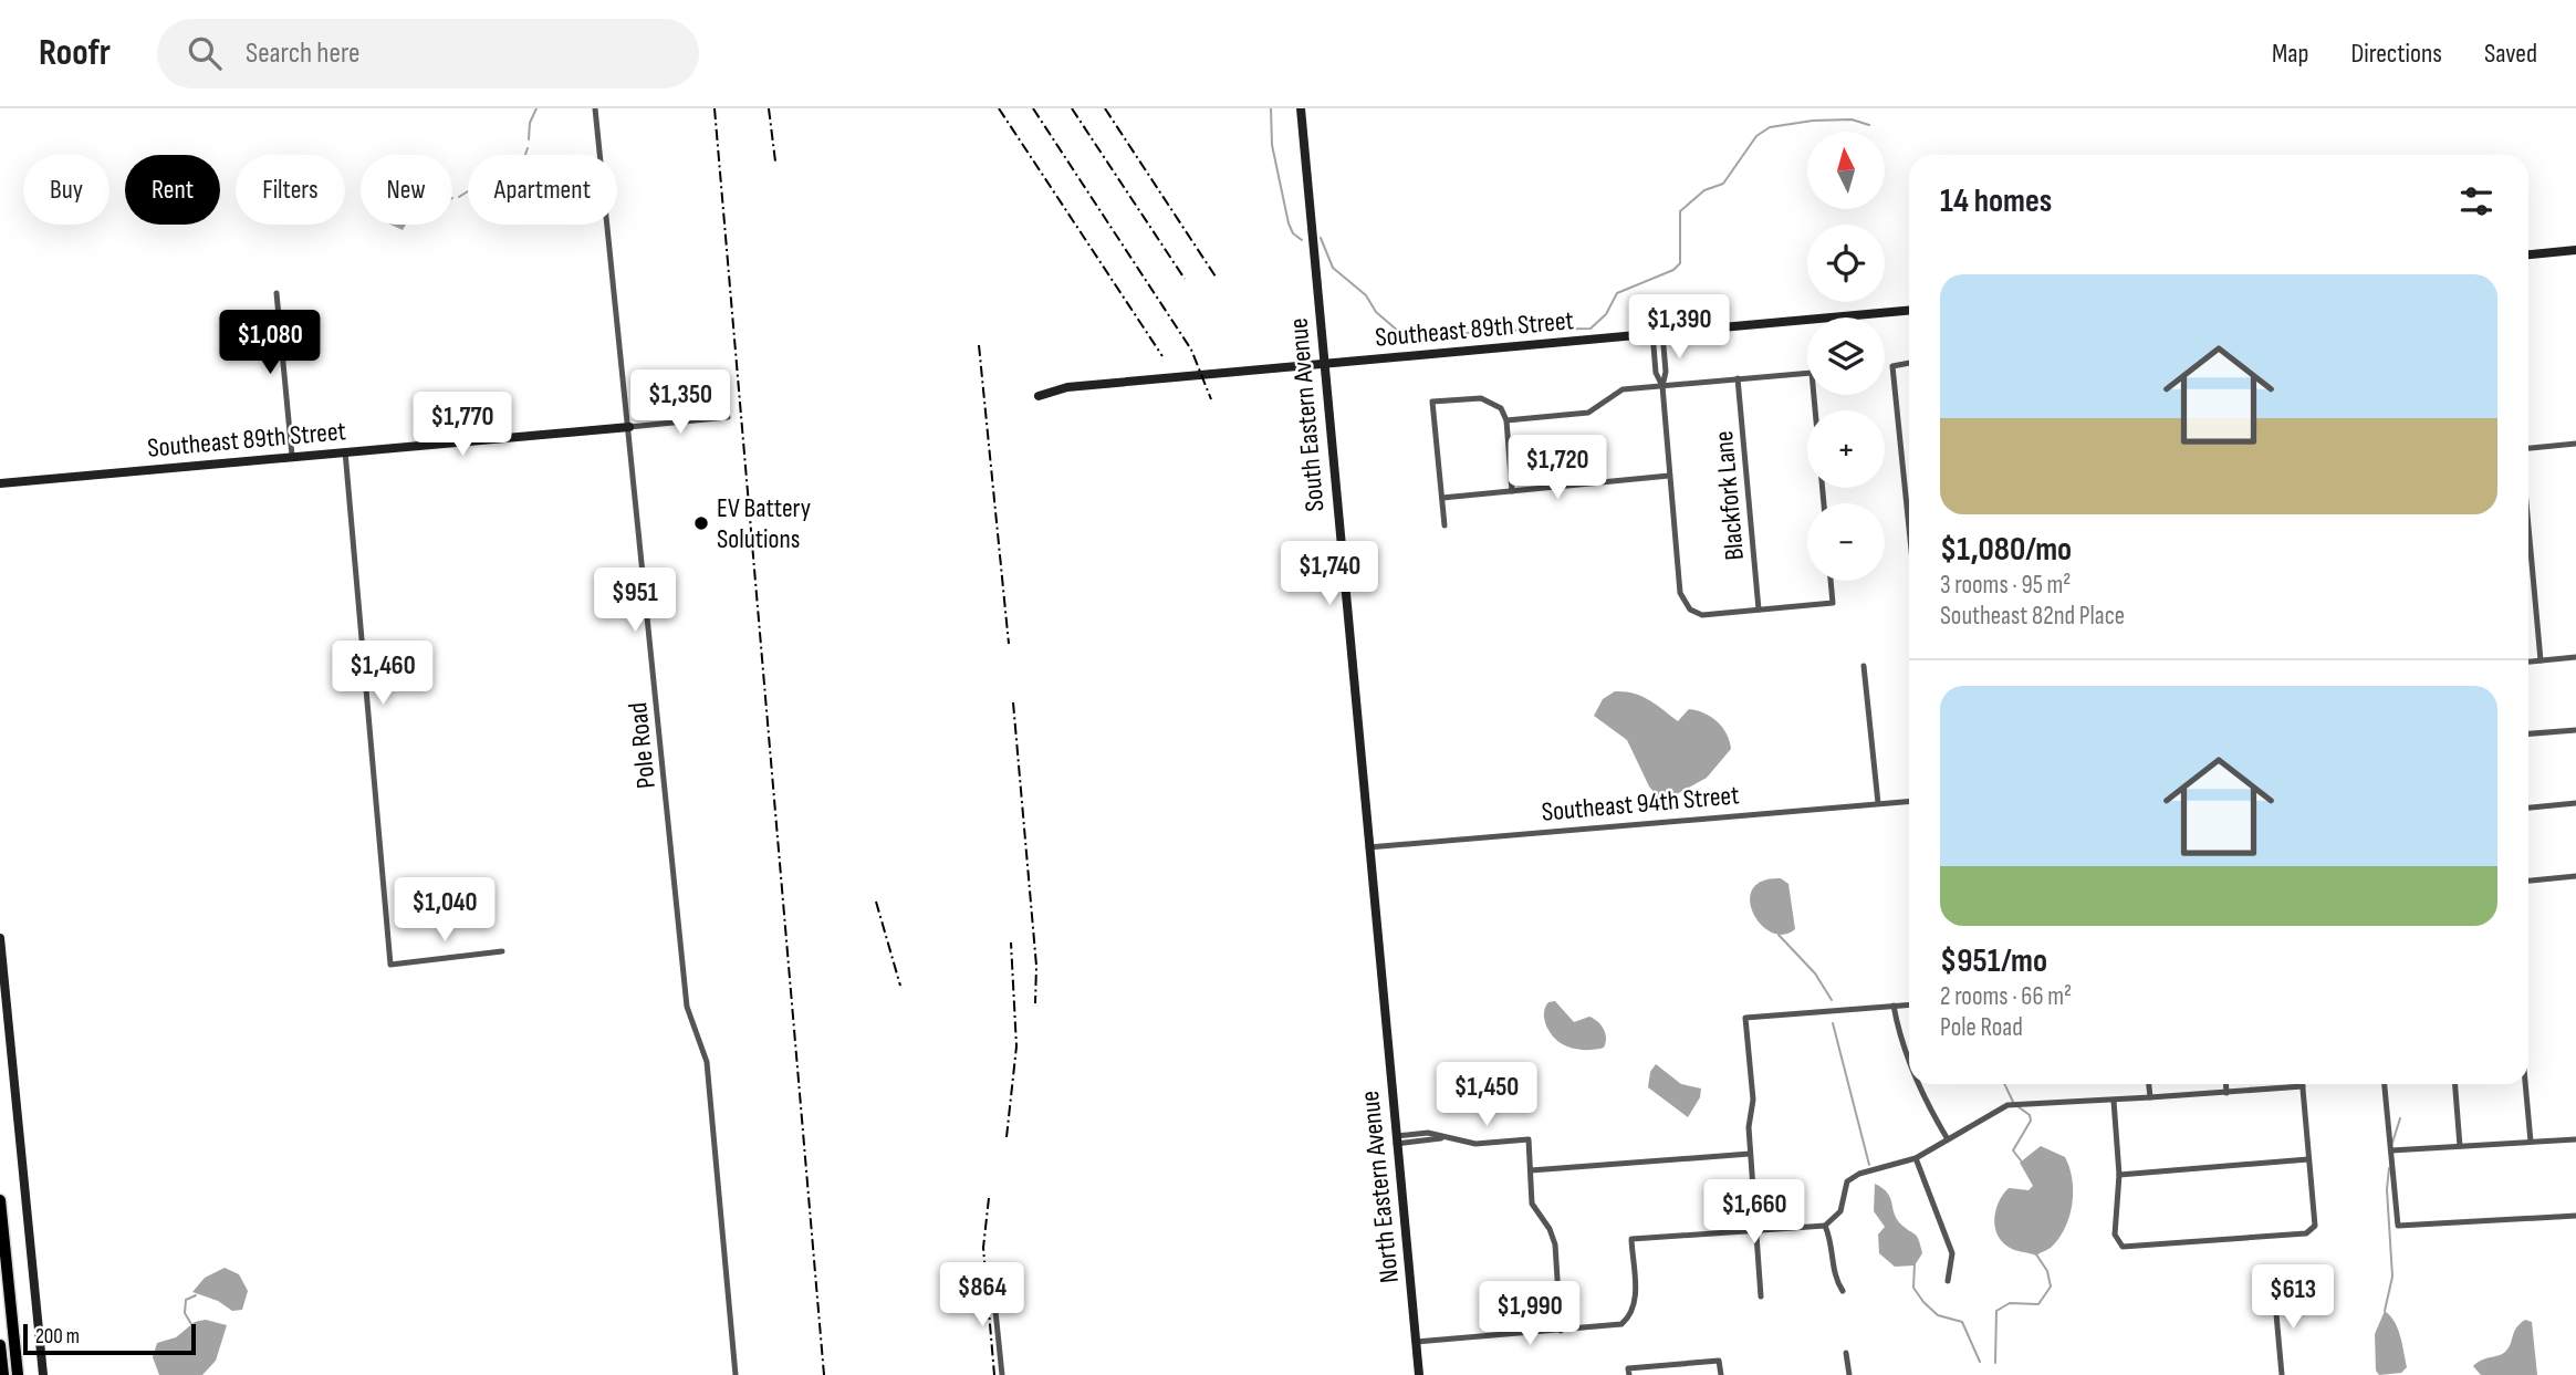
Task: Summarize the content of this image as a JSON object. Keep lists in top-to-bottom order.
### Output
{
  "streets": {
    "main road": ["Southeast 89th Street", "South Eastern Avenue", "North Eastern Avenue"],
    "street": ["Blackfork Lane", "Pole Road", "Southeast 94th Street"]
  },
  "crossings": [
    ["Southeast 89th Street", "South Eastern Avenue"],
    ["Southeast 89th Street", "Pole Road"],
    ["South Eastern Avenue", "Southeast 94th Street"],
    ["South Eastern Avenue", "North Eastern Avenue"]
  ],
  "places": ["EV Battery Solutions"],
  "scale_bar": "200 m",
  "north": "top",
  "page": {
    "header": "Roofr",
    "search": "Search here",
    "nav": ["Map", "Directions", "Saved"],
    "map_buttons": ["+", "−"],
    "chip": [
      "Buy",
      "Rent",
      "Filters",
      "New",
      "Apartment"
    ],
    "heading": "14 homes",
    "list": [
      {
        "name": "$1,080/mo",
        "note": "3 rooms · 95 m² · Southeast 82nd Place"
      },
      {
        "name": "$951/mo",
        "note": "2 rooms · 66 m² · Pole Road"
      }
    ],
    "price": [
      "$1,390",
      "$1,080",
      "$1,350",
      "$1,770",
      "$1,720",
      "$1,740",
      "$951",
      "$1,460",
      "$1,040",
      "$1,450",
      "$1,660",
      "$864",
      "$613",
      "$1,990"
    ],
    "scale": "200 m"
  }
}
